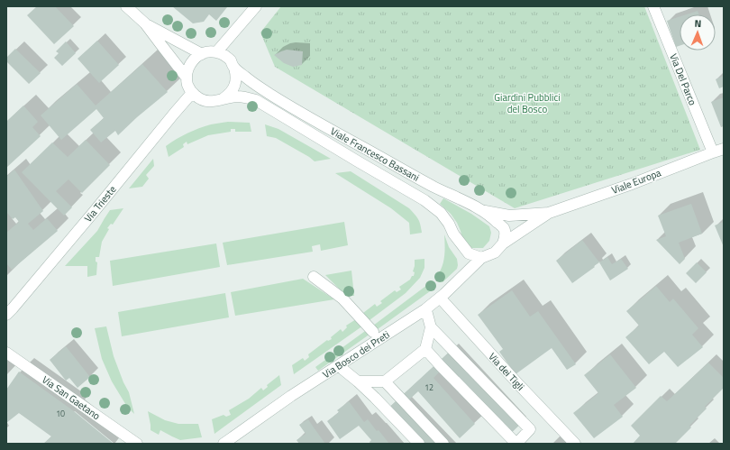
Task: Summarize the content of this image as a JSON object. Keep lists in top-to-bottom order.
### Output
{
  "streets": {
    "street": [
      "Via Del Parco",
      "Viale Francesco Bassani",
      "Viale Europa",
      "Via Trieste",
      "Via Bosco dei Preti",
      "Via dei Tigli",
      "Via San Gaetano"
    ]
  },
  "crossings": [
    ["Via Del Parco", "Viale Europa"],
    ["Viale Francesco Bassani", "Viale Europa"],
    ["Viale Francesco Bassani", "Via Trieste"],
    ["Viale Francesco Bassani", "Via Bosco dei Preti"],
    ["Viale Europa", "Via Bosco dei Preti"],
    ["Via Bosco dei Preti", "Via dei Tigli"]
  ],
  "parks": ["Giardini Pubblici del Bosco"],
  "house_numbers": ["12", "10"],
  "north": "top"
}
